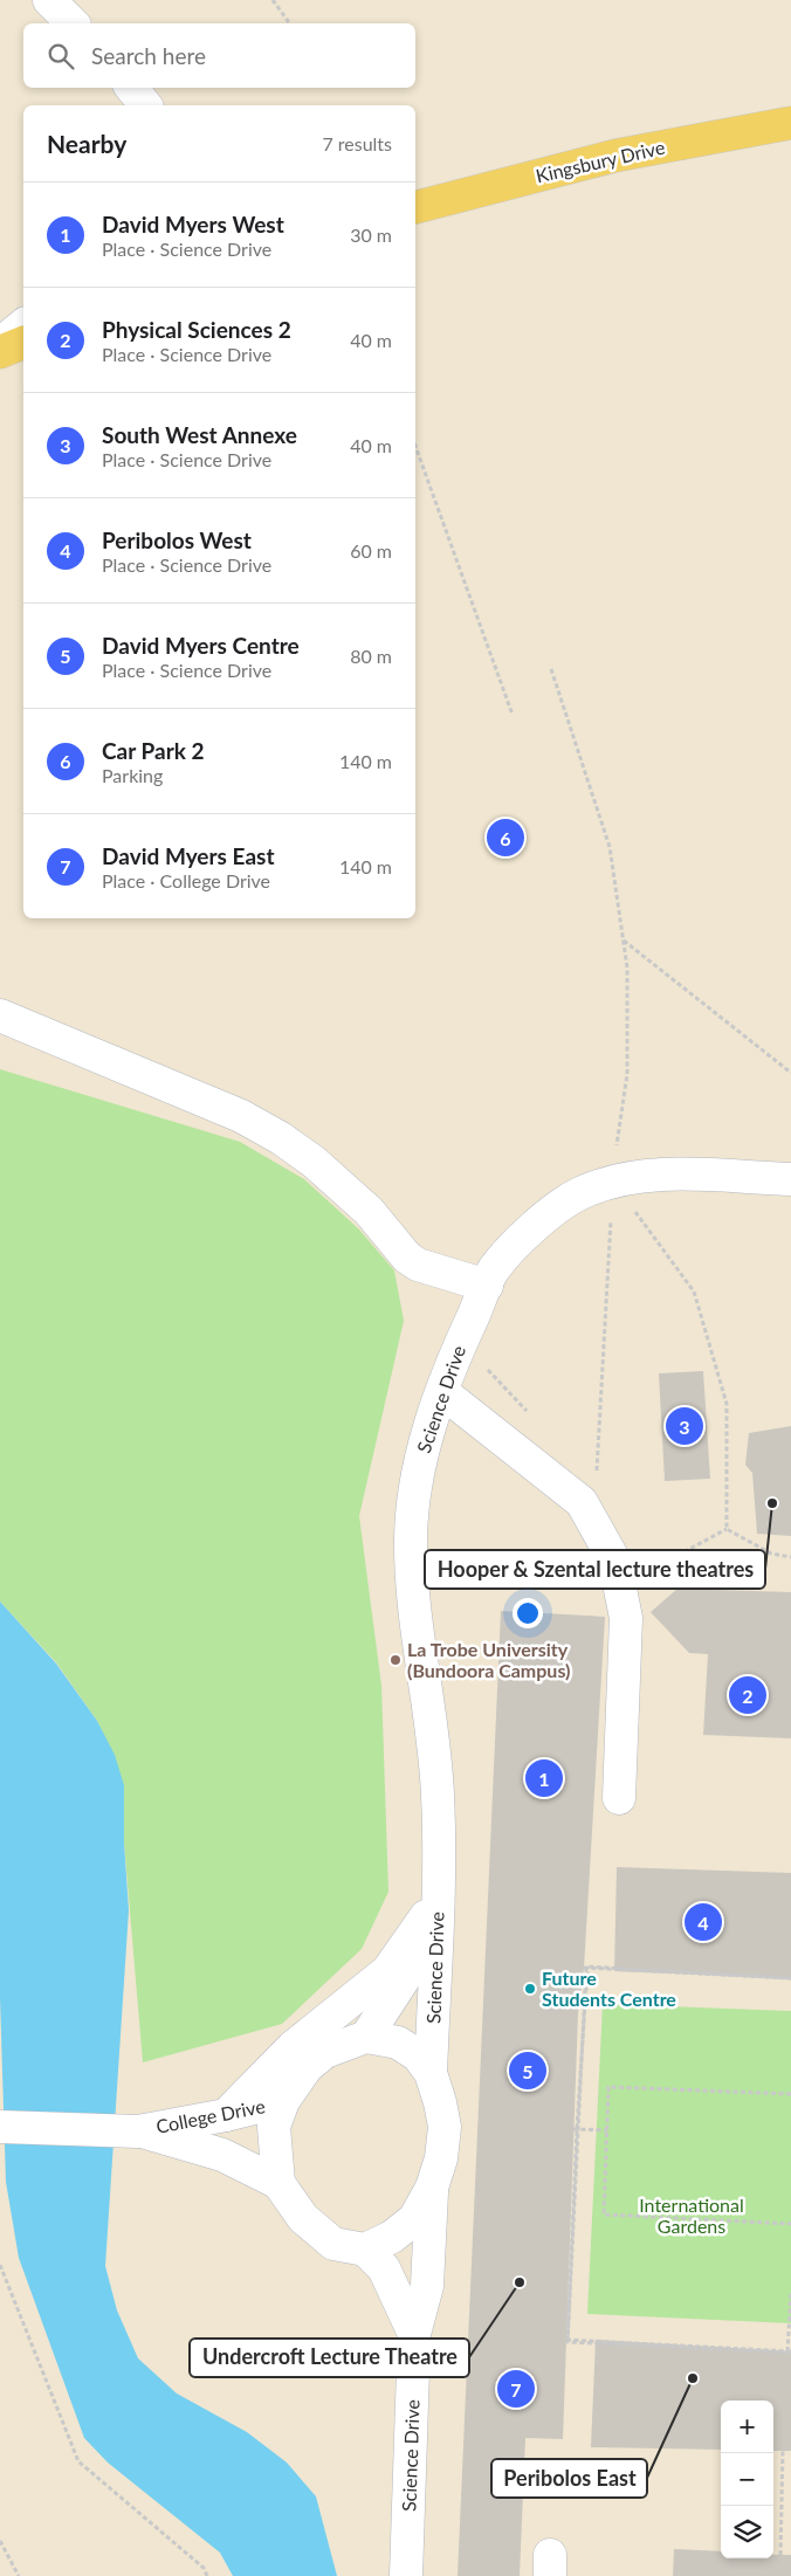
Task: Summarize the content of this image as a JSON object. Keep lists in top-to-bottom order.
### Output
{
  "streets": {
    "main road": ["Kingsbury Drive"],
    "street": ["Science Drive", "College Drive"]
  },
  "crossings": [
    ["Science Drive", "College Drive"]
  ],
  "parks": ["International Gardens"],
  "places": [
    "Hooper & Szental lecture theatres",
    "La Trobe University (Bundoora Campus)",
    "Future Students Centre",
    "Undercroft Lecture Theatre",
    "Peribolos East"
  ],
  "page": {
    "search": "Search here",
    "heading": ["Nearby", "7 results"],
    "list": [
      {
        "mark": "1",
        "name": "David Myers West",
        "note": "Place · Science Drive",
        "value": "30 m"
      },
      {
        "mark": "2",
        "name": "Physical Sciences 2",
        "note": "Place · Science Drive",
        "value": "40 m"
      },
      {
        "mark": "3",
        "name": "South West Annexe",
        "note": "Place · Science Drive",
        "value": "40 m"
      },
      {
        "mark": "4",
        "name": "Peribolos West",
        "note": "Place · Science Drive",
        "value": "60 m"
      },
      {
        "mark": "5",
        "name": "David Myers Centre",
        "note": "Place · Science Drive",
        "value": "80 m"
      },
      {
        "mark": "6",
        "name": "Car Park 2",
        "note": "Parking",
        "value": "140 m"
      },
      {
        "mark": "7",
        "name": "David Myers East",
        "note": "Place · College Drive",
        "value": "140 m"
      }
    ],
    "pins": [
      "6",
      "3",
      "2",
      "1",
      "4",
      "5",
      "7"
    ],
    "map_buttons": ["+", "−"]
  }
}
